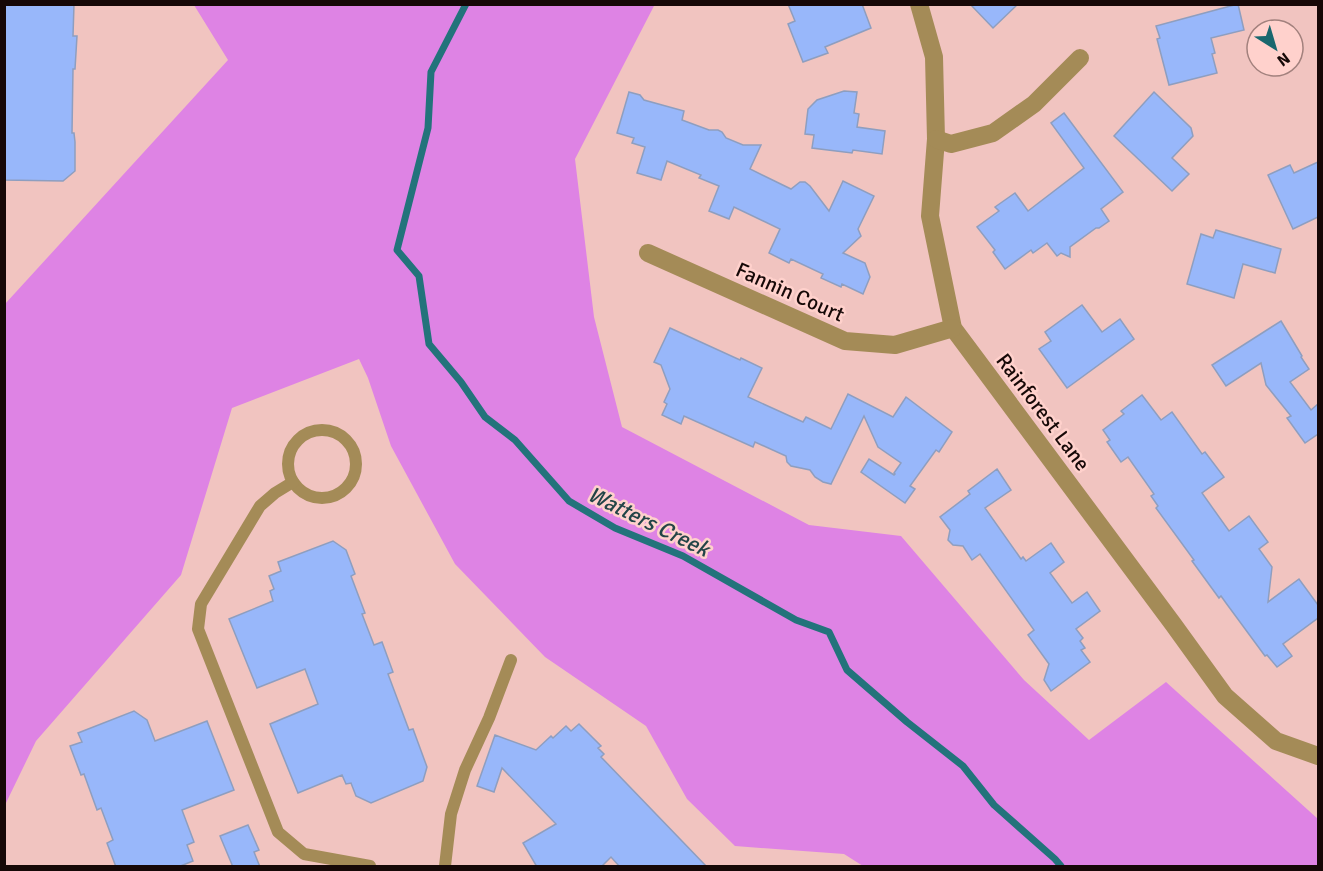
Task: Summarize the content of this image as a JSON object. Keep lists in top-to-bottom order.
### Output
{
  "streets": {
    "street": ["Fannin Court", "Rainforest Lane"]
  },
  "crossings": [
    ["Fannin Court", "Rainforest Lane"]
  ],
  "water": ["Watters Creek"],
  "north": "bottom right"
}
